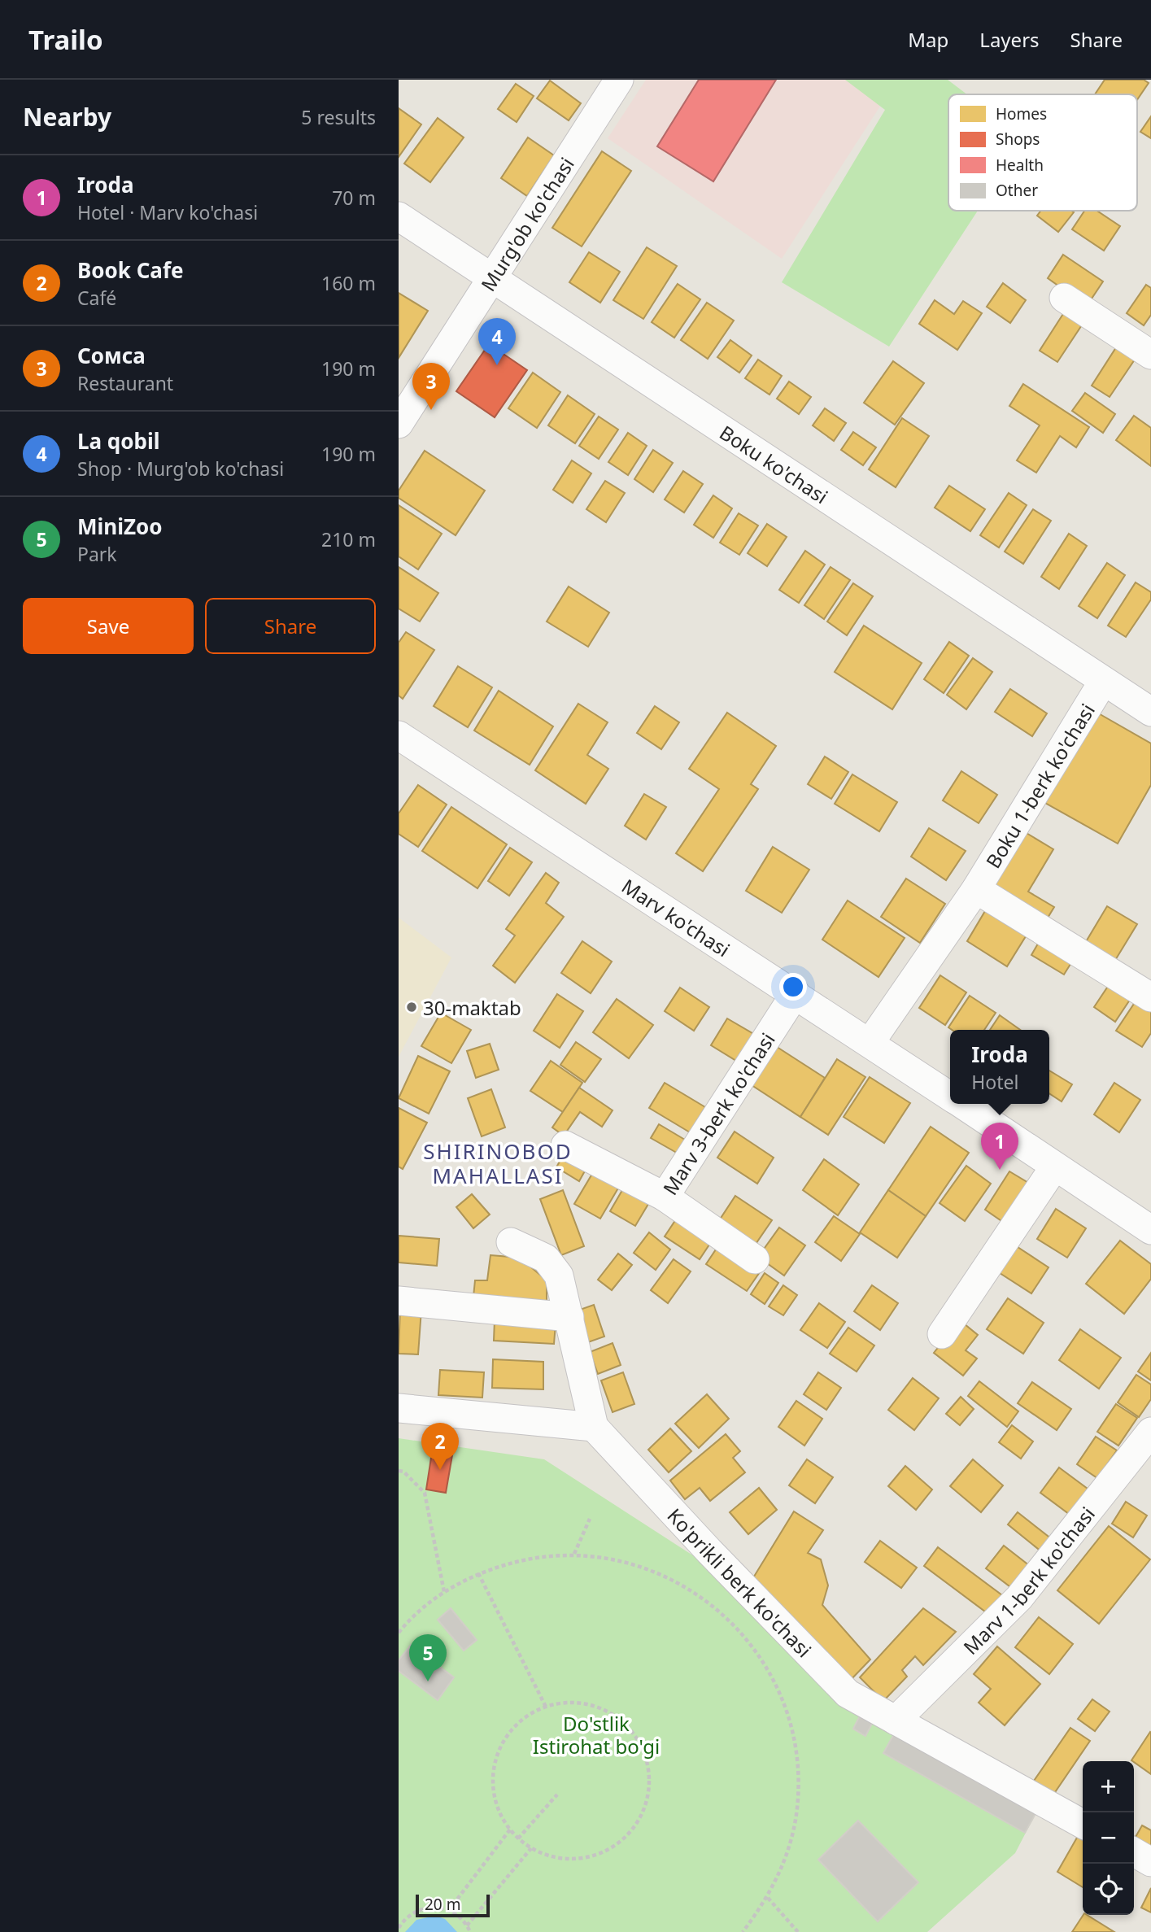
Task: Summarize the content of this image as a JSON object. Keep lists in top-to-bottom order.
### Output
{
  "streets": {
    "street": [
      "Murg'ob ko'chasi",
      "Boku ko'chasi",
      "Boku 1-berk ko'chasi",
      "Marv ko'chasi",
      "Marv 3-berk ko'chasi",
      "Marv 1-berk ko'chasi",
      "Ko'prikli berk ko'chasi"
    ]
  },
  "crossings": [
    ["Murg'ob ko'chasi", "Boku ko'chasi"],
    ["Boku ko'chasi", "Boku 1-berk ko'chasi"],
    ["Boku 1-berk ko'chasi", "Marv ko'chasi"],
    ["Marv ko'chasi", "Marv 3-berk ko'chasi"],
    ["Marv 1-berk ko'chasi", "Ko'prikli berk ko'chasi"]
  ],
  "districts": ["SHIRINOBOD MAHALLASI"],
  "parks": ["Do'stlik Istirohat bo'gi"],
  "places": ["30-maktab"],
  "legend": [
    "Homes",
    "Shops",
    "Health",
    "Other"
  ],
  "scale_bar": "20 m",
  "page": {
    "header": "Trailo",
    "nav": ["Map", "Layers", "Share"],
    "heading": ["Nearby", "5 results"],
    "list": [
      {
        "mark": "1",
        "name": "Iroda",
        "note": "Hotel · Marv ko'chasi",
        "value": "70 m"
      },
      {
        "mark": "2",
        "name": "Book Cafe",
        "note": "Café",
        "value": "160 m"
      },
      {
        "mark": "3",
        "name": "Сомса",
        "note": "Restaurant",
        "value": "190 m"
      },
      {
        "mark": "4",
        "name": "La qobil",
        "note": "Shop · Murg'ob ko'chasi",
        "value": "190 m"
      },
      {
        "mark": "5",
        "name": "MiniZoo",
        "note": "Park",
        "value": "210 m"
      }
    ],
    "pins": [
      "4",
      "3",
      "1",
      "2",
      "5"
    ],
    "buttons": ["Save", "Share"],
    "popup": ["Iroda", "Hotel"],
    "map_buttons": ["+", "−"],
    "scale": "20 m"
  }
}
